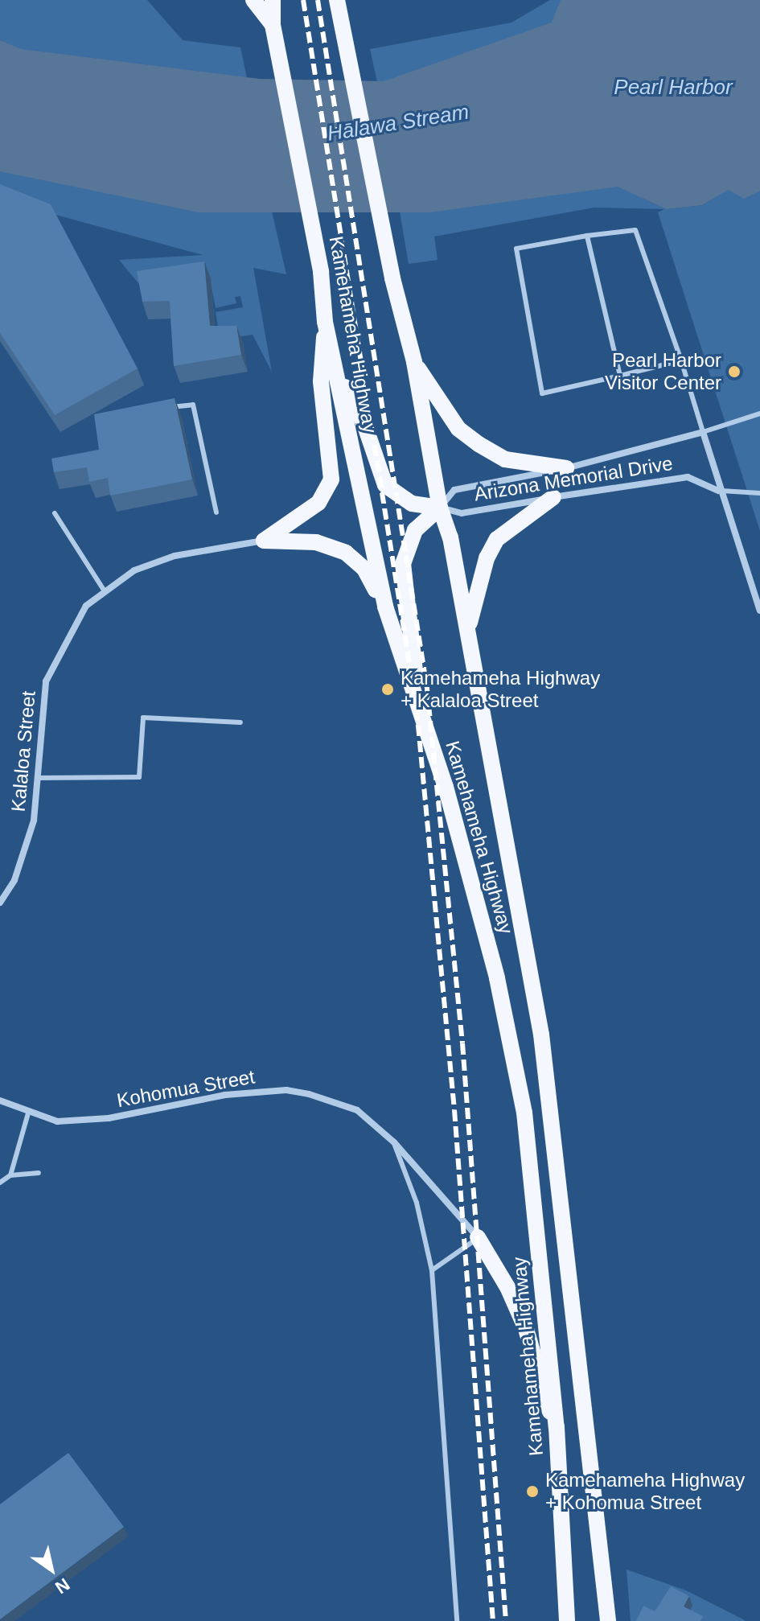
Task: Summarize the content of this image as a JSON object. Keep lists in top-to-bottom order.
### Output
{
  "streets": {
    "main road": ["Kamehameha Highway"],
    "street": ["Arizona Memorial Drive", "Kalaloa Street", "Kohomua Street"]
  },
  "crossings": [
    ["Kamehameha Highway", "Arizona Memorial Drive"]
  ],
  "water": ["Pearl Harbor", "Hālawa Stream"],
  "places": ["Pearl Harbor Visitor Center", "Kamehameha Highway + Kalaloa Street", "Kamehameha Highway + Kohomua Street"],
  "north": "bottom right"
}
